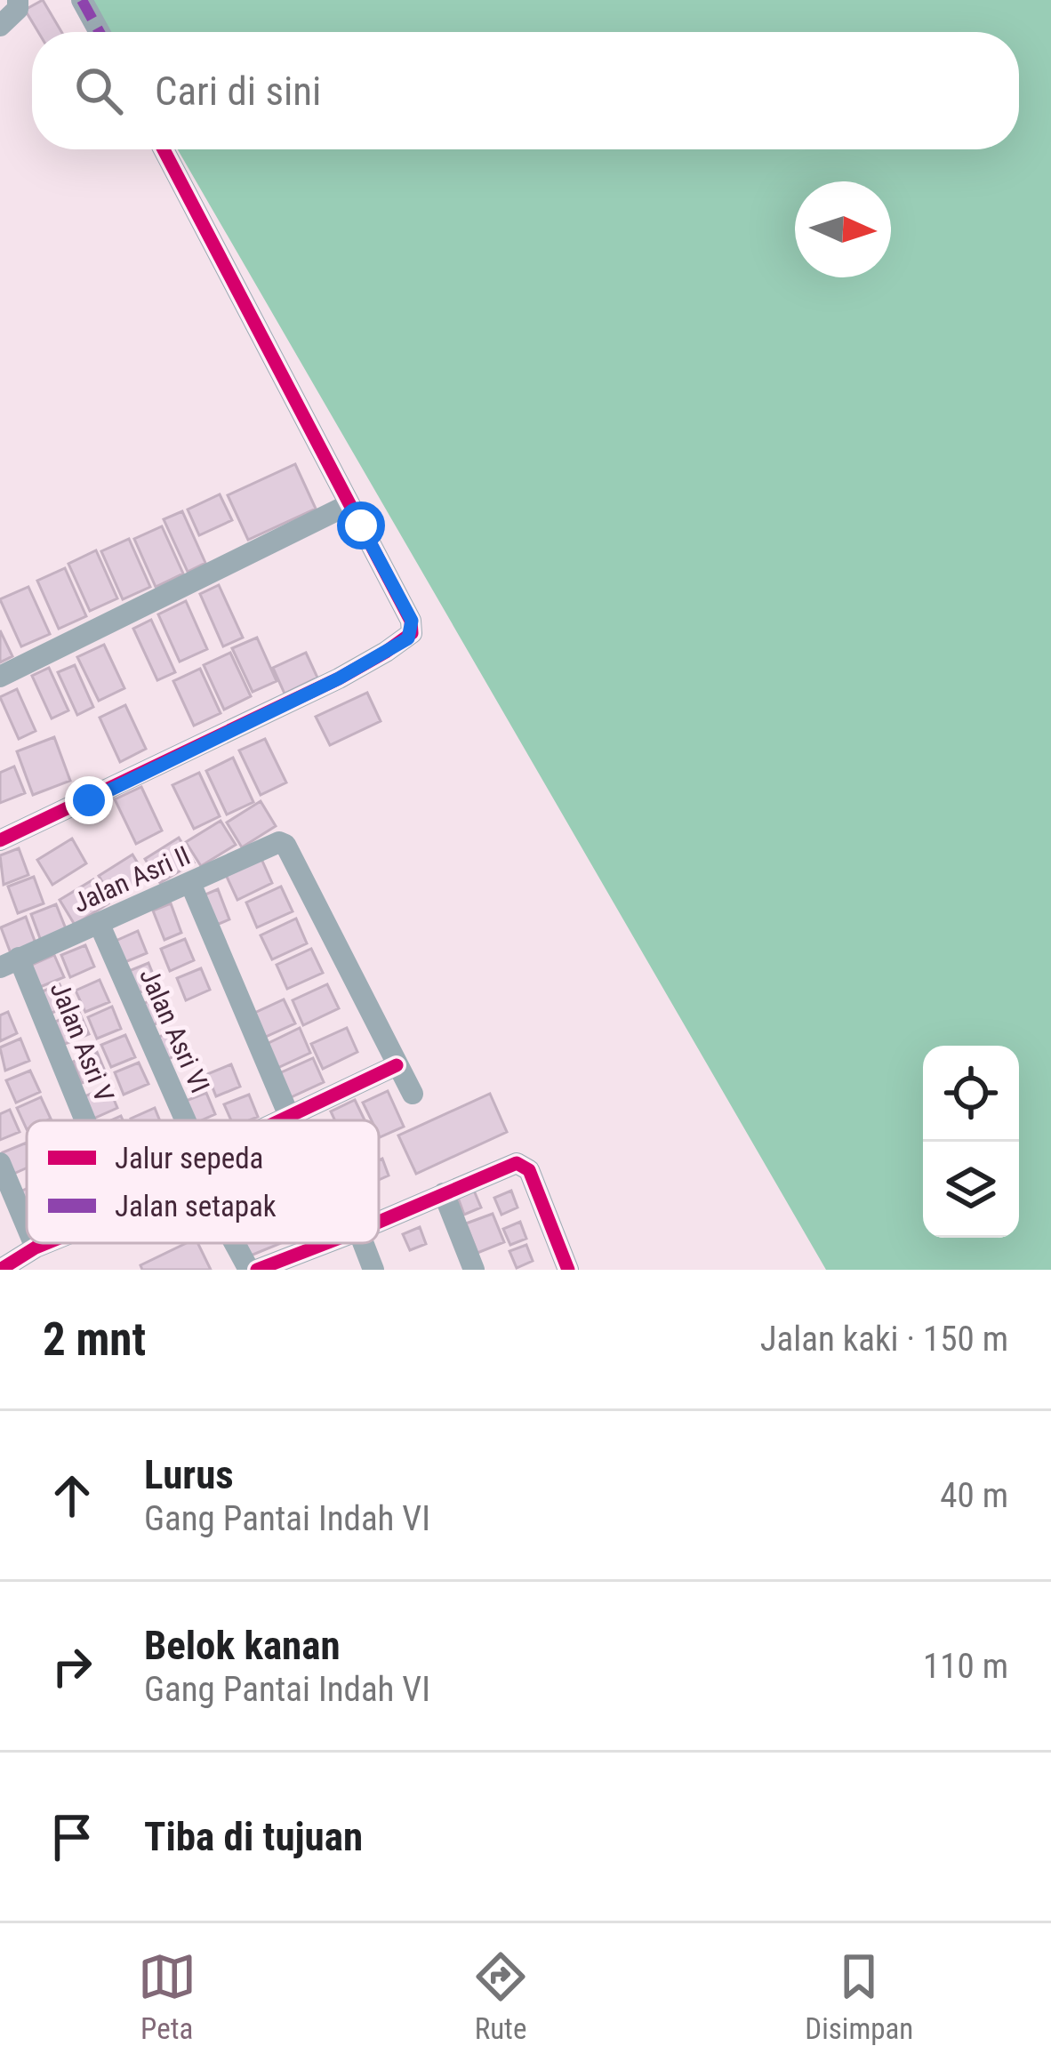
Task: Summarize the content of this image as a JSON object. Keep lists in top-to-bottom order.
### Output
{
  "streets": {
    "street": ["Jalan Asri II", "Jalan Asri VI", "Jalan Asri V"]
  },
  "crossings": [
    ["Jalan Asri II", "Jalan Asri VI"],
    ["Jalan Asri II", "Jalan Asri V"]
  ],
  "legend": ["Jalur sepeda", "Jalan setapak"],
  "north": "right",
  "page": {
    "search": "Cari di sini",
    "heading": ["2 mnt", "Jalan kaki · 150 m"],
    "list": [
      ["Lurus", "Gang Pantai Indah VI", "40 m"],
      ["Belok kanan", "Gang Pantai Indah VI", "110 m"],
      "Tiba di tujuan"
    ],
    "nav": ["Peta", "Rute", "Disimpan"]
  }
}
